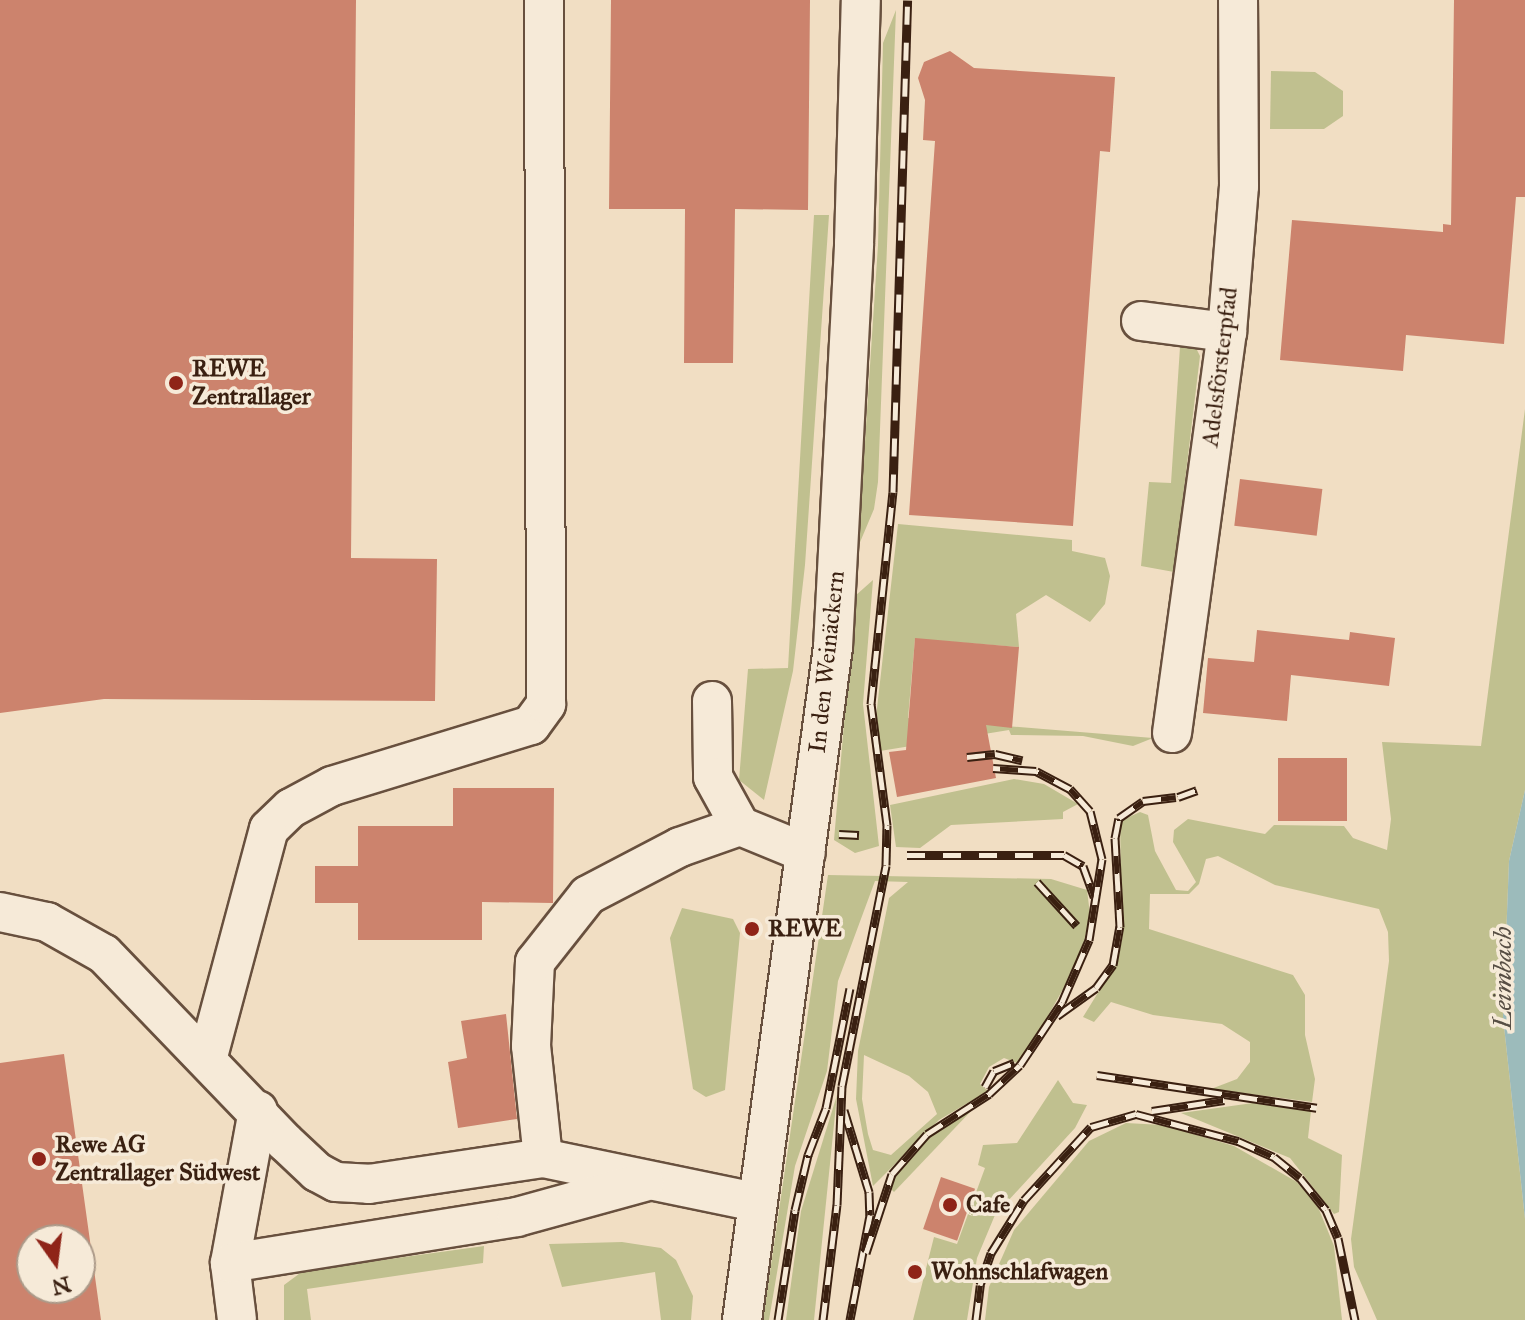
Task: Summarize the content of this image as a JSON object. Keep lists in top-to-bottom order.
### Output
{
  "streets": {
    "street": ["Adelsförsterpfad", "In den Weinäckern"]
  },
  "water": ["Leimbach"],
  "places": [
    "REWE Zentrallager",
    "REWE",
    "Rewe AG Zentrallager Südwest",
    "Cafe",
    "Wohnschlafwagen"
  ],
  "north": "bottom"
}
